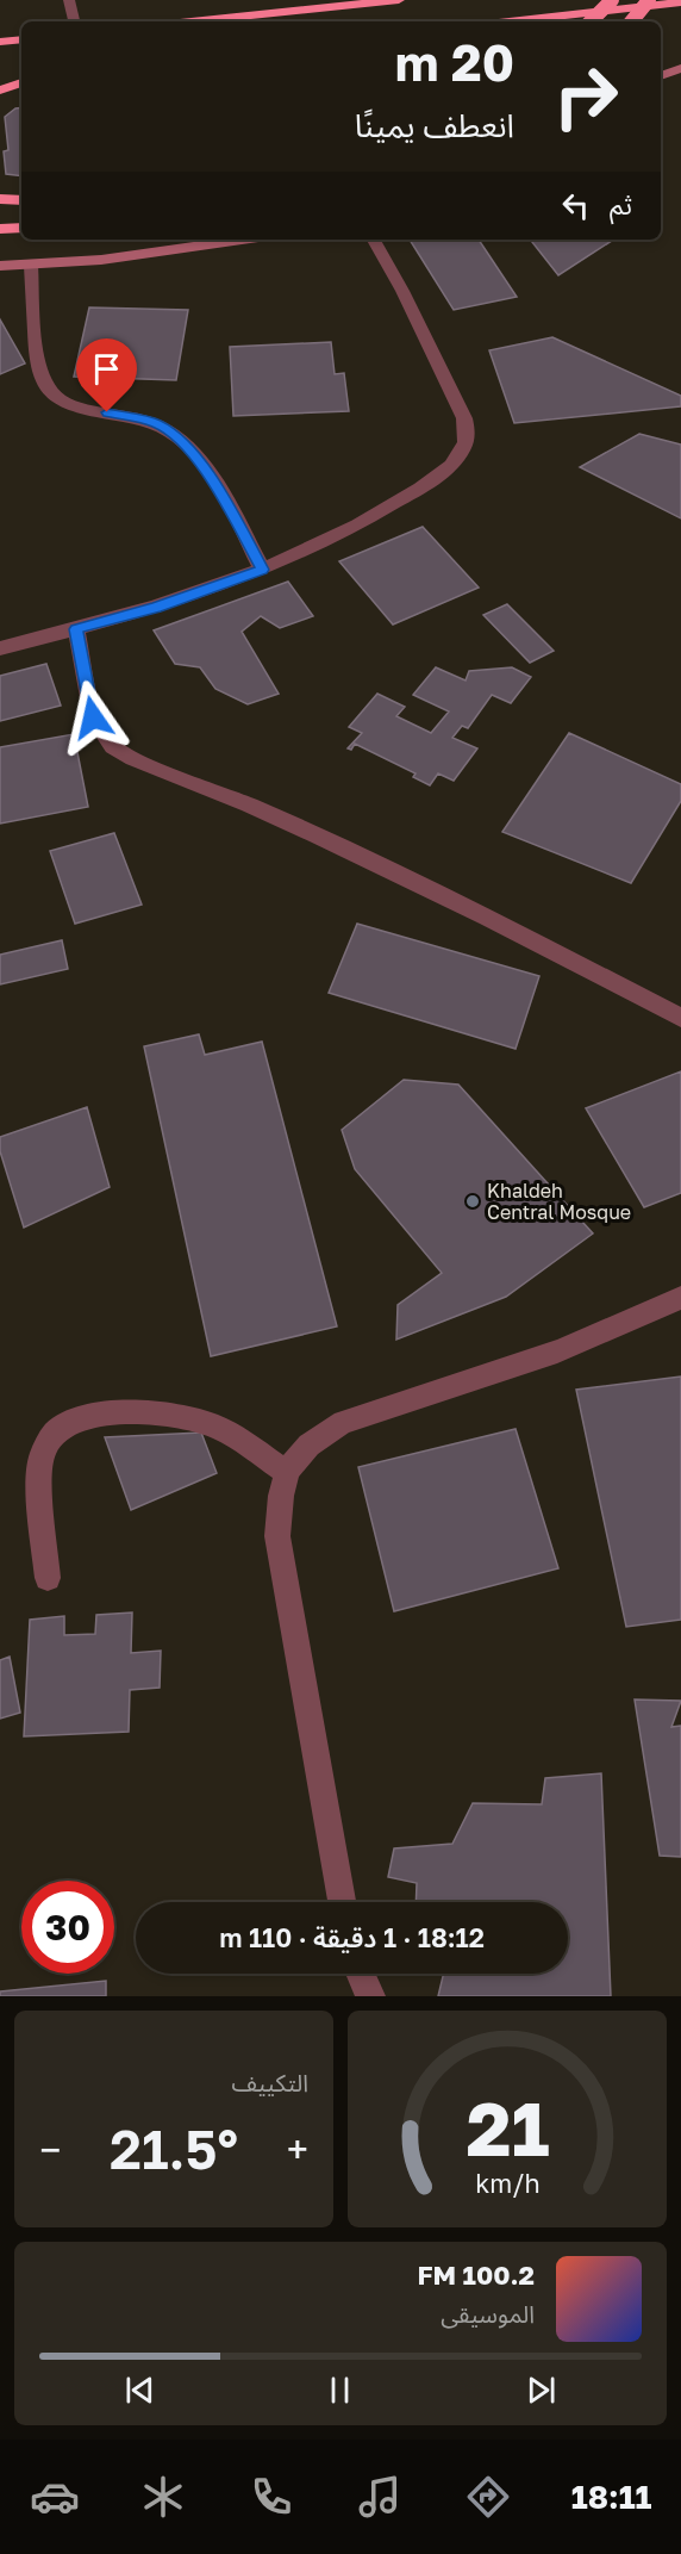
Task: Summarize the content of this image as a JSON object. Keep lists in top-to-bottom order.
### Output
{
  "places": ["Khaldeh Central Mosque"],
  "page": {
    "turn": ["20 m", "انعطف يمينًا"],
    "then": "ثم",
    "limit": "30",
    "trip": "18:12 · 1 دقيقة · 110 m",
    "tile": "التكييف",
    "heat": ["−", "21.5°", "+"],
    "song": ["100.2 FM", "الموسيقى"],
    "tabs": "18:11",
    "gauge": ["21", "km/h"]
  }
}
